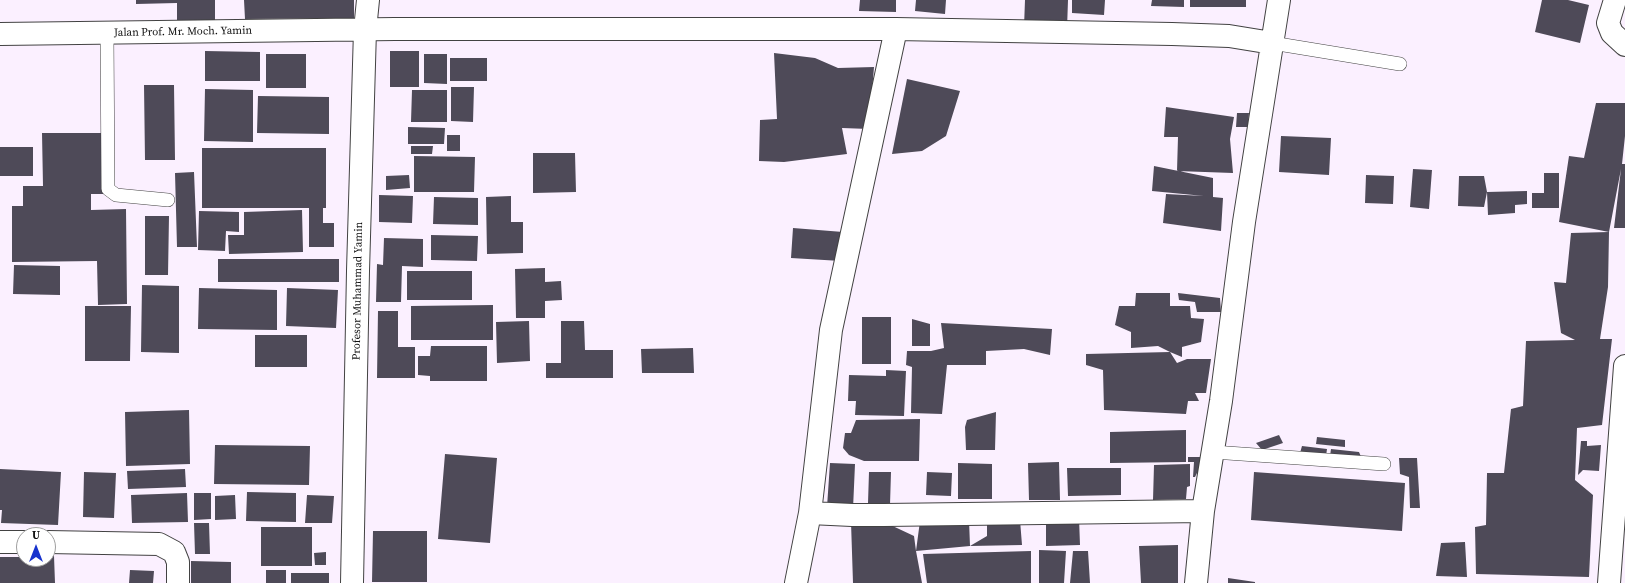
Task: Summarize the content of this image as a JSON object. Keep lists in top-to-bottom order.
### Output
{
  "streets": {
    "street": ["Jalan Prof. Mr. Moch. Yamin", "Profesor Muhammad Yamin"]
  },
  "crossings": [
    ["Jalan Prof. Mr. Moch. Yamin", "Profesor Muhammad Yamin"]
  ],
  "north": "top"
}
